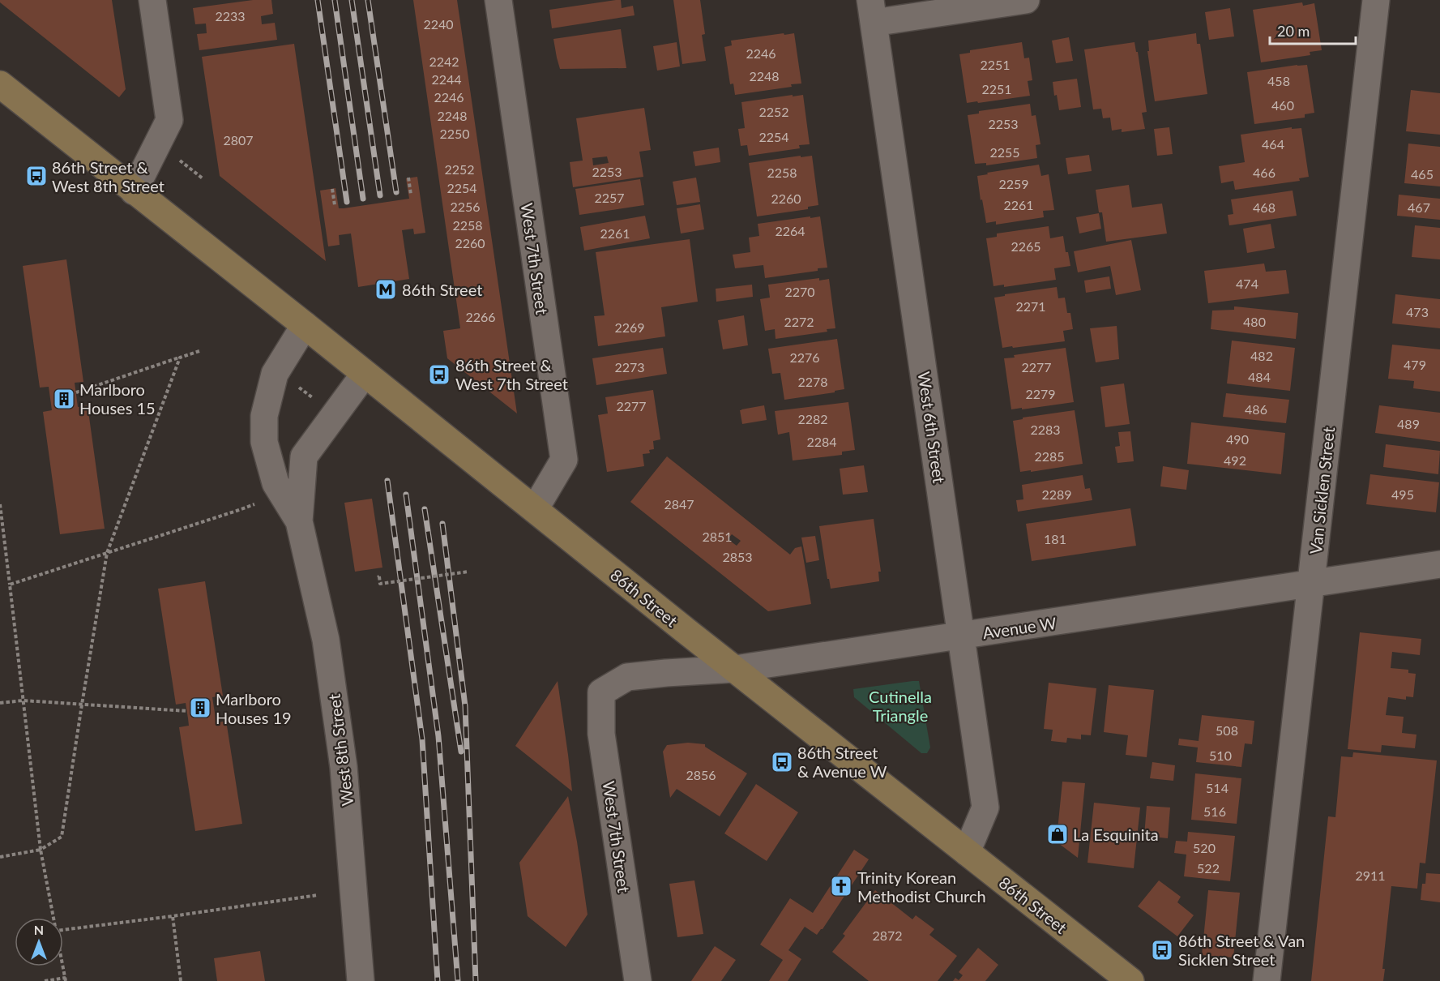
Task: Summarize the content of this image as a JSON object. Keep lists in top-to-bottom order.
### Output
{
  "streets": {
    "main road": ["86th Street"],
    "street": [
      "West 7th Street",
      "West 6th Street",
      "Van Sicklen Street",
      "Avenue W",
      "West 8th Street"
    ]
  },
  "crossings": [
    ["West 7th Street", "86th Street"],
    ["West 7th Street", "Avenue W"],
    ["West 6th Street", "86th Street"],
    ["West 6th Street", "Avenue W"],
    ["Van Sicklen Street", "Avenue W"],
    ["86th Street", "Avenue W"],
    ["86th Street", "West 8th Street"]
  ],
  "parks": ["Cutinella Triangle"],
  "places": {
    "bus stop": [
      "86th Street & West 8th Street",
      "86th Street & West 7th Street",
      "86th Street & Avenue W",
      "86th Street & Van Sicklen Street"
    ],
    "metro station": ["86th Street"],
    "building": ["Marlboro Houses 15", "Marlboro Houses 19"],
    "shop": ["La Esquinita"],
    "church": ["Trinity Korean Methodist Church"]
  },
  "house_numbers": [
    "2233",
    "2240",
    "2246",
    "2242",
    "2251",
    "2248",
    "2244",
    "458",
    "2251",
    "2246",
    "460",
    "2252",
    "2248",
    "2253",
    "2250",
    "2254",
    "2807",
    "464",
    "2255",
    "2252",
    "2253",
    "2258",
    "466",
    "465",
    "2259",
    "2254",
    "2257",
    "2260",
    "2261",
    "2256",
    "468",
    "467",
    "2258",
    "2264",
    "2261",
    "2260",
    "2265",
    "474",
    "2270",
    "2271",
    "473",
    "2266",
    "2272",
    "480",
    "2269",
    "482",
    "2276",
    "479",
    "2273",
    "2277",
    "484",
    "2278",
    "2279",
    "2277",
    "486",
    "2282",
    "489",
    "2283",
    "490",
    "2284",
    "2285",
    "492",
    "2289",
    "495",
    "2847",
    "2851",
    "181",
    "2853",
    "508",
    "510",
    "2856",
    "514",
    "516",
    "520",
    "522",
    "2911",
    "2872"
  ],
  "scale_bar": "20 m",
  "north": "top"
}
